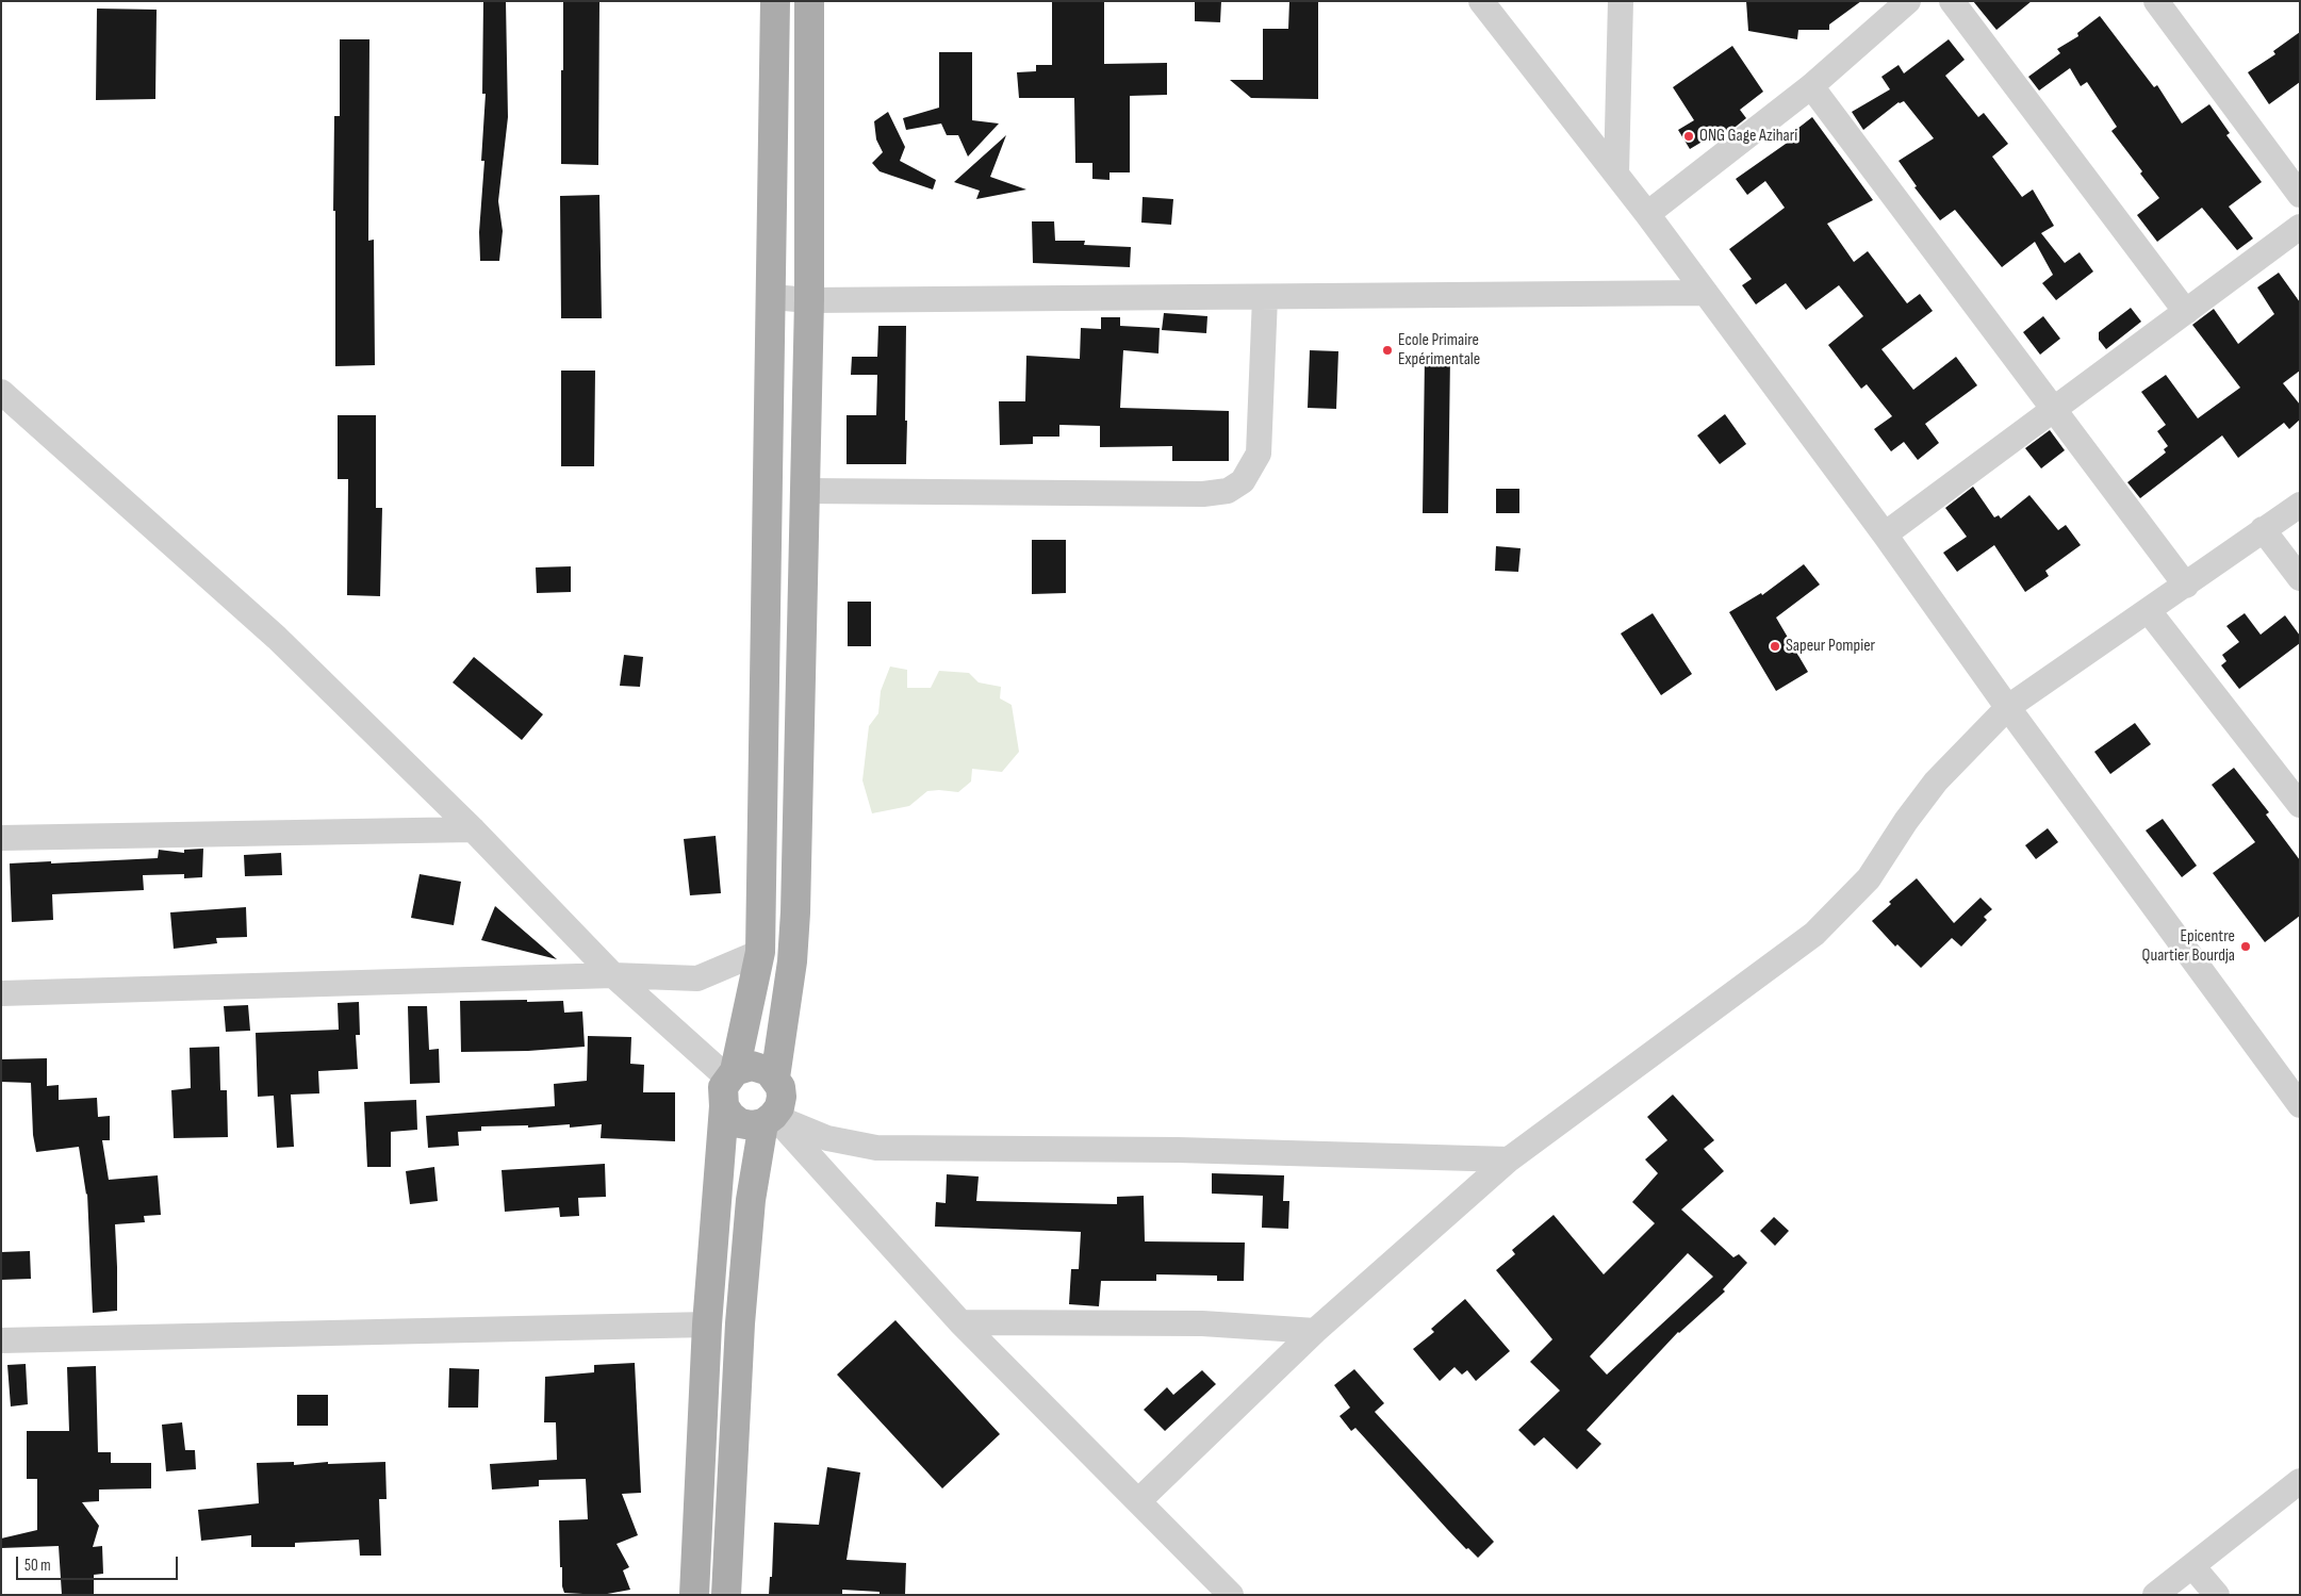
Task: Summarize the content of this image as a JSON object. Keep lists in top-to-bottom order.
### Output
{
  "places": [
    "ONG Gage Azihari",
    "Ecole Primaire Expérimentale",
    "Sapeur Pompier",
    "Epicentre Quartier Bourdja"
  ],
  "scale_bar": "50 m"
}
